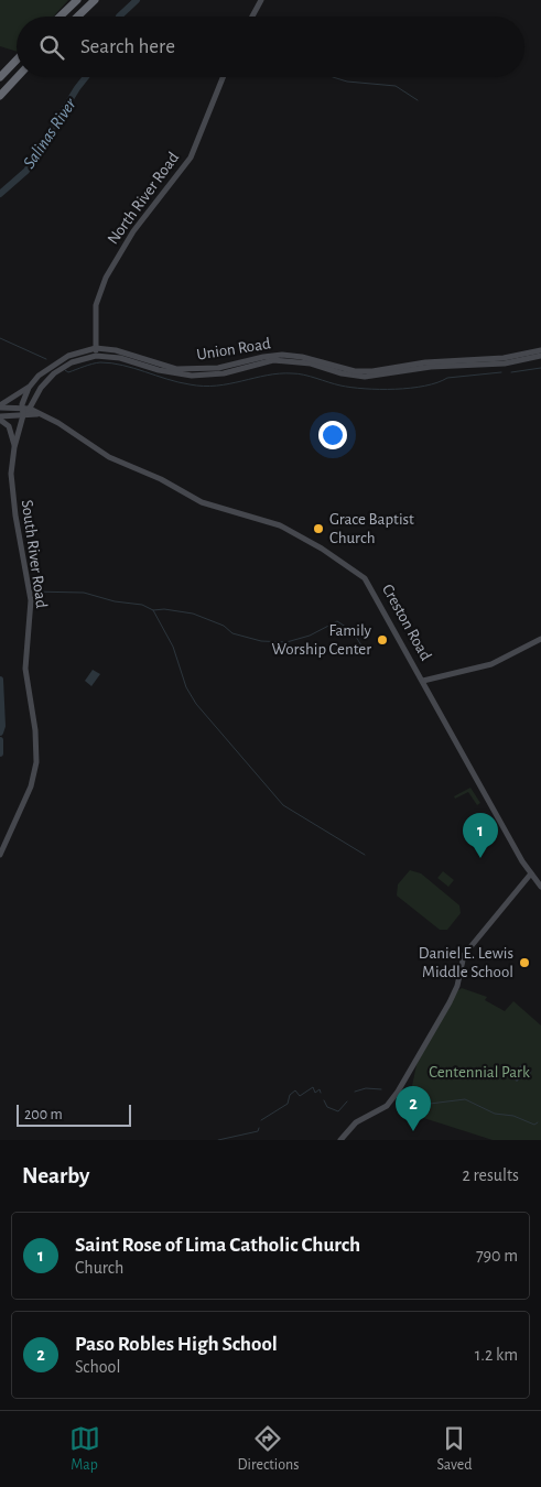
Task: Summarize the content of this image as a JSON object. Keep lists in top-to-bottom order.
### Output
{
  "streets": {
    "main road": [
      "North River Road",
      "Union Road",
      "South River Road",
      "Creston Road"
    ]
  },
  "crossings": [
    ["North River Road", "Union Road"],
    ["South River Road", "Creston Road"]
  ],
  "water": ["Salinas River"],
  "parks": ["Centennial Park"],
  "places": ["Grace Baptist Church", "Family Worship Center", "Daniel E. Lewis Middle School"],
  "scale_bar": "200 m",
  "page": {
    "search": "Search here",
    "pins": ["1", "2"],
    "scale": "200 m",
    "heading": ["Nearby", "2 results"],
    "list": [
      {
        "mark": "1",
        "name": "Saint Rose of Lima Catholic Church",
        "note": "Church",
        "value": "790 m"
      },
      {
        "mark": "2",
        "name": "Paso Robles High School",
        "note": "School",
        "value": "1.2 km"
      }
    ],
    "nav": ["Map", "Directions", "Saved"]
  }
}
